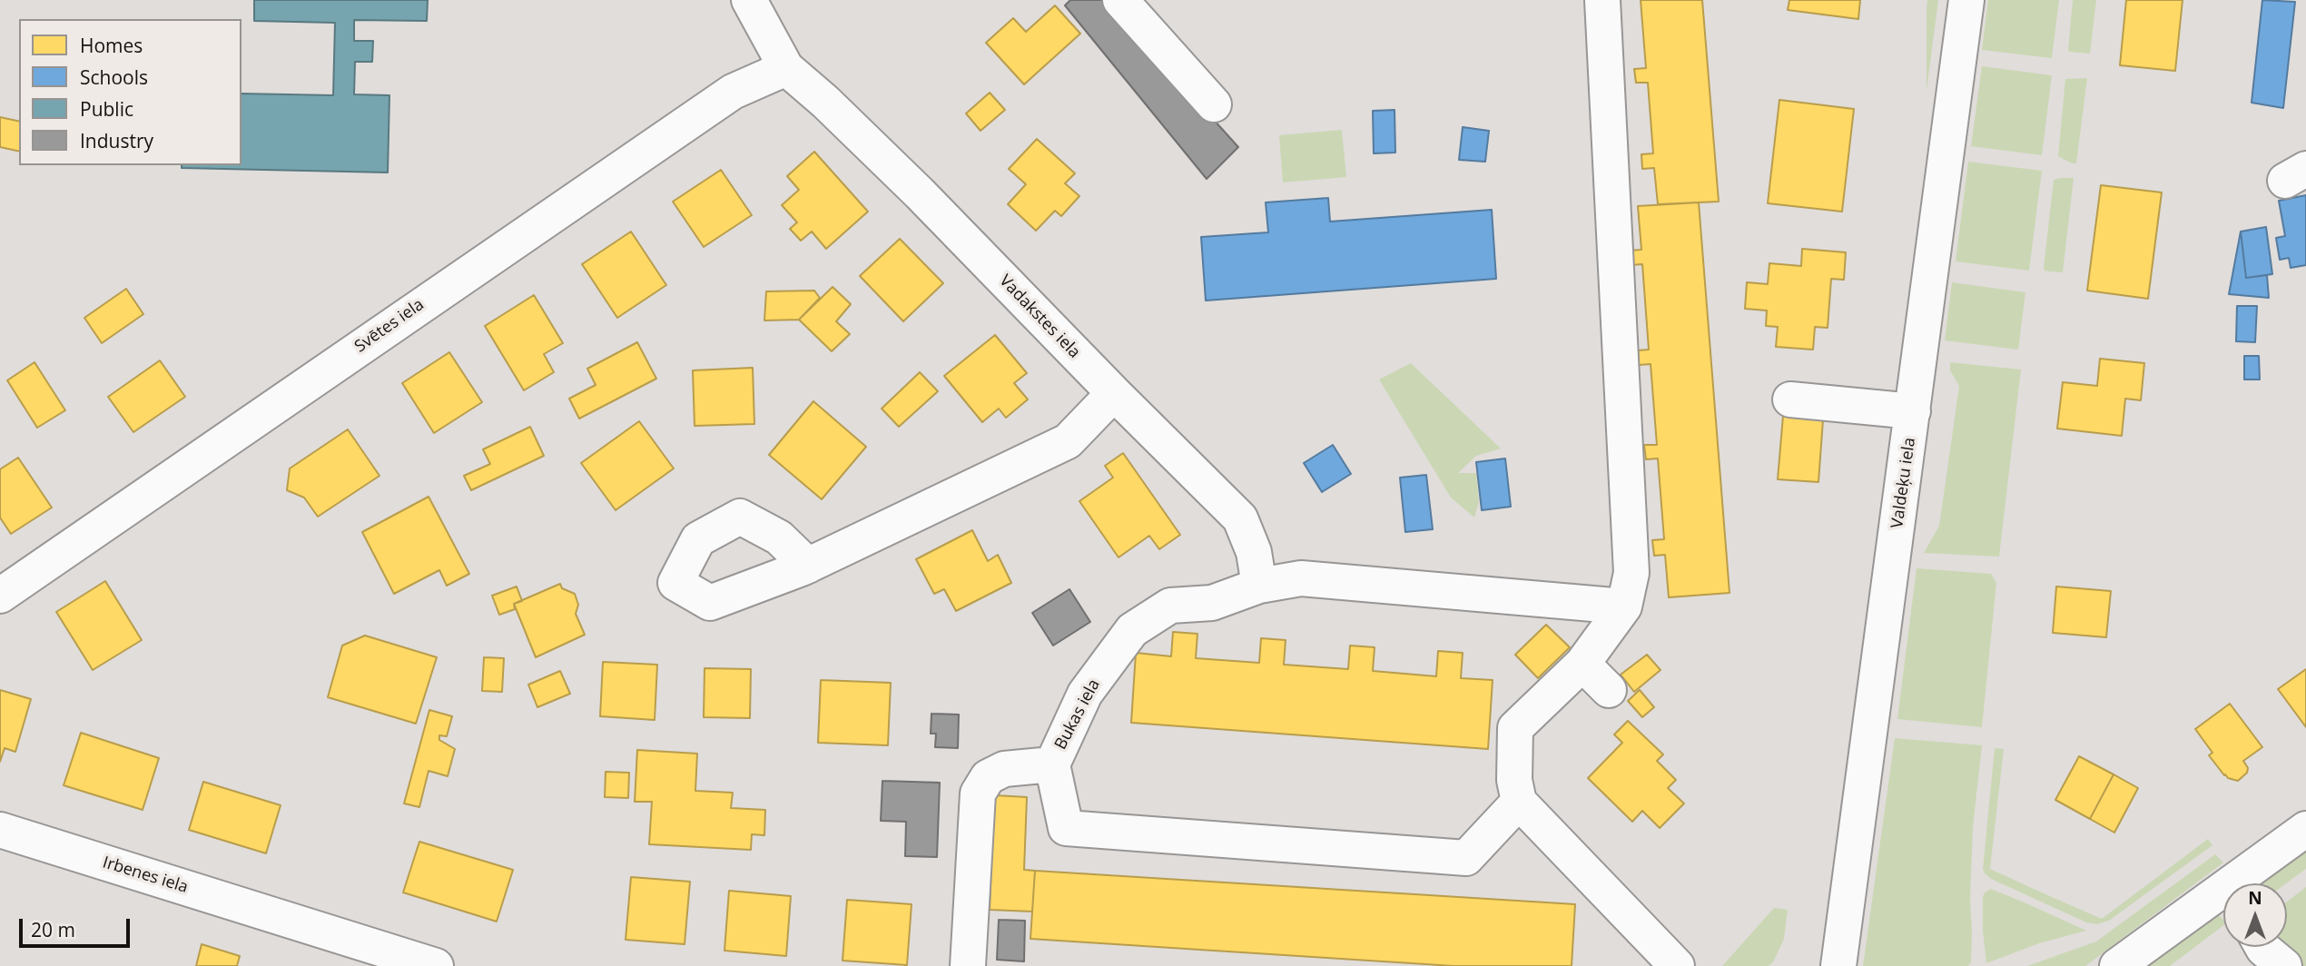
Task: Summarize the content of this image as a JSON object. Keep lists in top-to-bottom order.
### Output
{
  "streets": {
    "street": [
      "Vadakstes iela",
      "Svētes iela",
      "Valdeķu iela",
      "Bukas iela",
      "Irbenes iela"
    ]
  },
  "crossings": [
    ["Vadakstes iela", "Svētes iela"],
    ["Vadakstes iela", "Bukas iela"]
  ],
  "legend": [
    "Homes",
    "Schools",
    "Public",
    "Industry"
  ],
  "scale_bar": "20 m",
  "north": "top"
}
